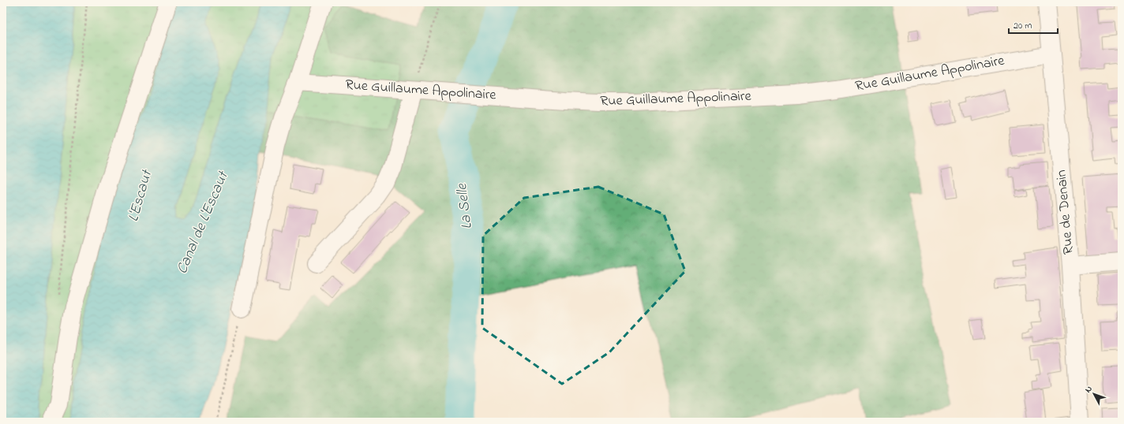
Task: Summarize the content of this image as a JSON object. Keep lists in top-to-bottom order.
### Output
{
  "streets": {
    "street": ["Rue Guillaume Appolinaire", "Rue de Denain"]
  },
  "crossings": [
    ["Rue Guillaume Appolinaire", "Rue de Denain"]
  ],
  "water": ["L'Escaut", "La Selle", "Canal de L'Escaut"],
  "scale_bar": "20 m",
  "north": "top left"
}
